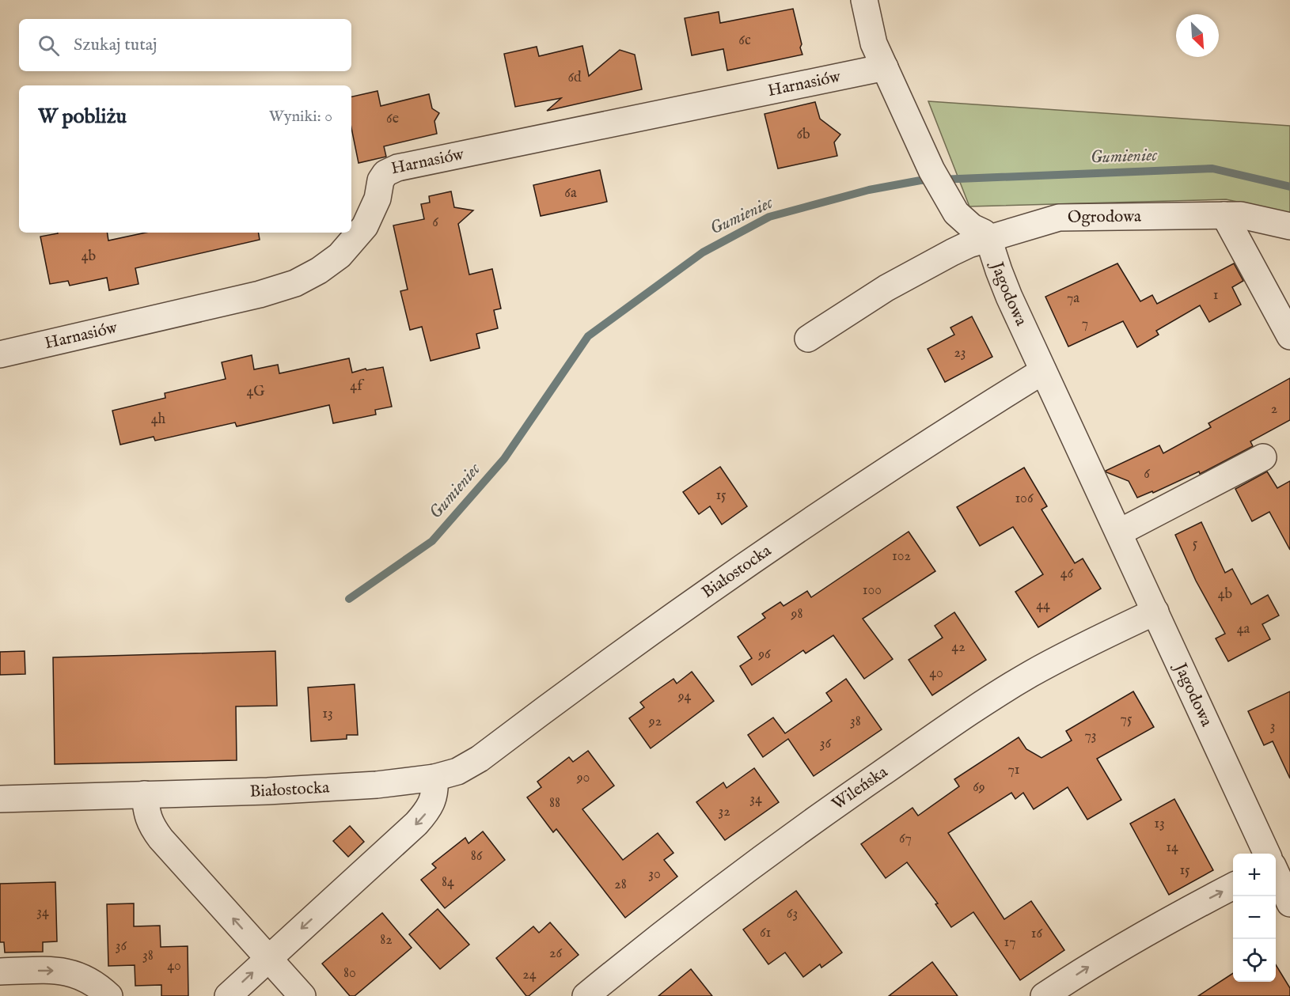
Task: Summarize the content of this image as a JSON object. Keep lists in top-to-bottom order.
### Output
{
  "streets": {
    "street": [
      "Harnasiów",
      "Ogrodowa",
      "Jagodowa",
      "Białostocka",
      "Wileńska"
    ]
  },
  "crossings": [
    ["Harnasiów", "Jagodowa"],
    ["Ogrodowa", "Jagodowa"],
    ["Jagodowa", "Białostocka"],
    ["Jagodowa", "Wileńska"]
  ],
  "water": ["Gumieniec"],
  "house_numbers": [
    "6c",
    "6d",
    "6e",
    "6b",
    "6a",
    "6",
    "4b",
    "1",
    "7a",
    "7",
    "23",
    "4f",
    "4G",
    "2",
    "4h",
    "6",
    "15",
    "106",
    "5",
    "102",
    "46",
    "100",
    "4b",
    "44",
    "98",
    "4a",
    "42",
    "96",
    "40",
    "94",
    "13",
    "75",
    "92",
    "38",
    "3",
    "73",
    "36",
    "71",
    "90",
    "69",
    "34",
    "88",
    "32",
    "13",
    "67",
    "14",
    "86",
    "15",
    "30",
    "84",
    "28",
    "34",
    "63",
    "61",
    "16",
    "82",
    "17",
    "36",
    "26",
    "38",
    "40",
    "80",
    "24"
  ],
  "north": "bottom right",
  "page": {
    "search": "Szukaj tutaj",
    "heading": ["W pobliżu", "Wyniki: 0"],
    "map_buttons": ["+", "−"]
  }
}
